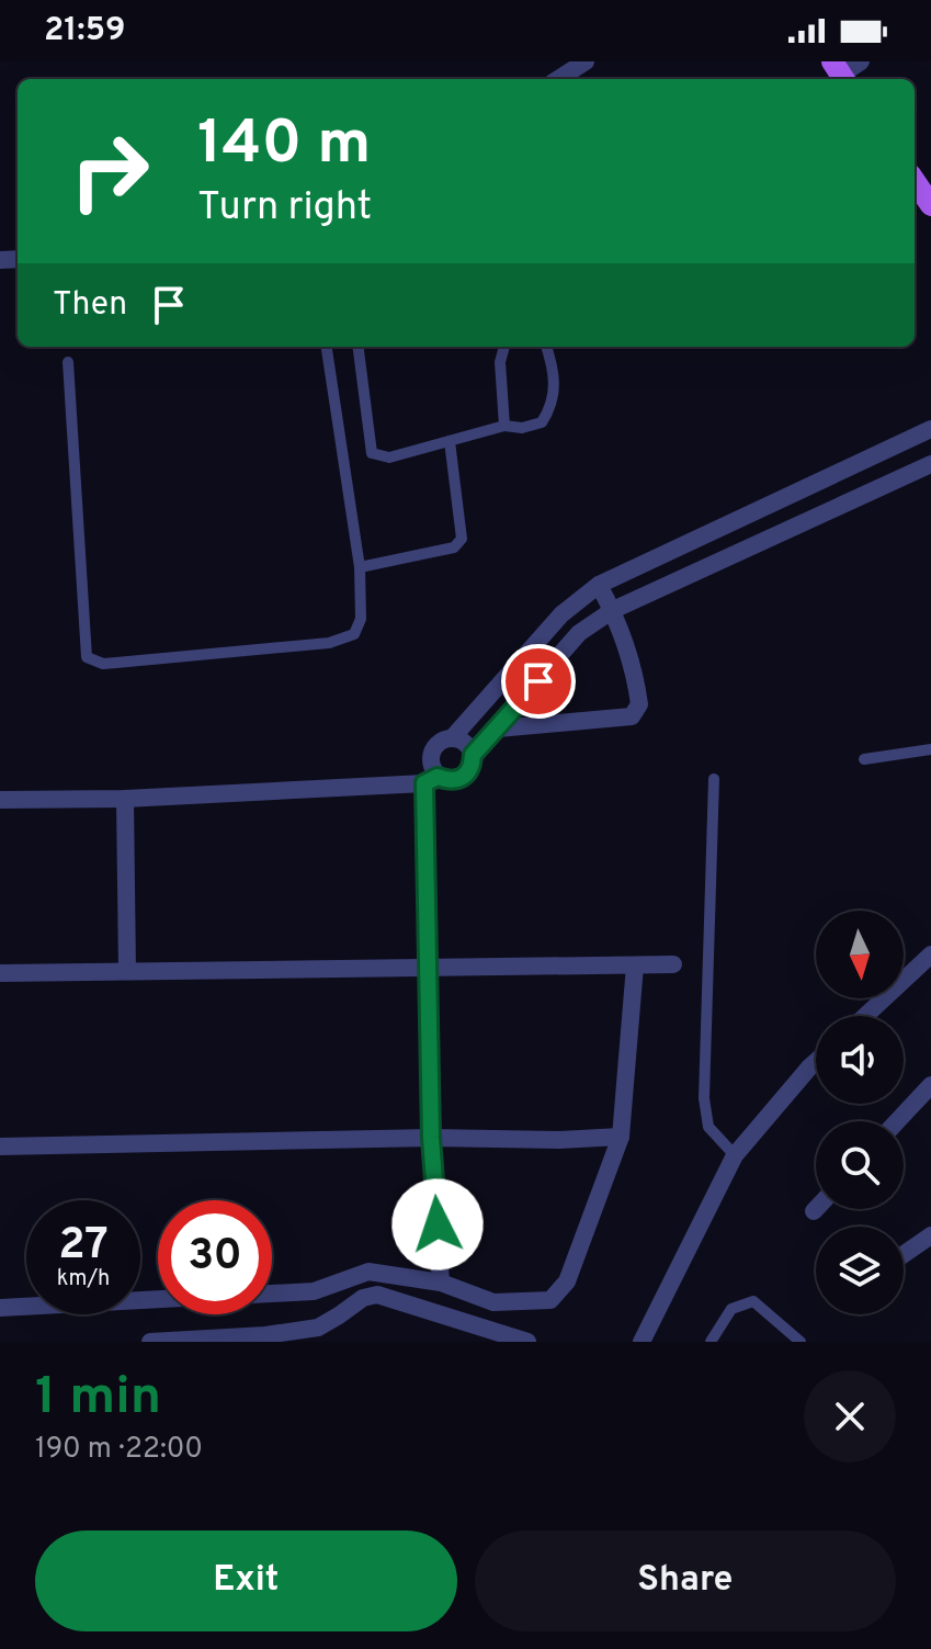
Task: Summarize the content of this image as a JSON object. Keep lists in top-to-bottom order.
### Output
{
  "north": "bottom",
  "page": {
    "status": "21:59",
    "turn": ["140 m", "Turn right"],
    "then": "Then",
    "speed": "27 km/h",
    "limit": "30",
    "heading": ["1 min", "190 m · 22:00"],
    "buttons": ["Exit", "Share"]
  }
}
